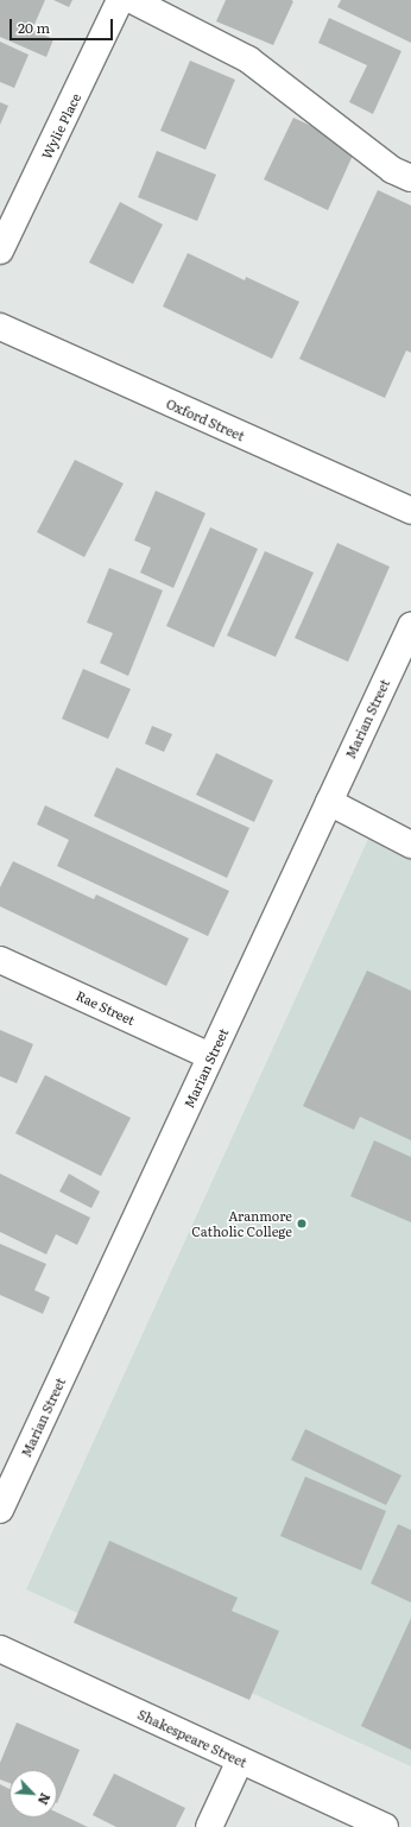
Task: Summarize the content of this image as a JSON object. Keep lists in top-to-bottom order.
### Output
{
  "streets": {
    "street": [
      "Wylie Place",
      "Oxford Street",
      "Marian Street",
      "Rae Street",
      "Shakespeare Street"
    ]
  },
  "crossings": [
    ["Marian Street", "Rae Street"]
  ],
  "places": ["Aranmore Catholic College"],
  "scale_bar": "20 m",
  "north": "bottom right"
}
